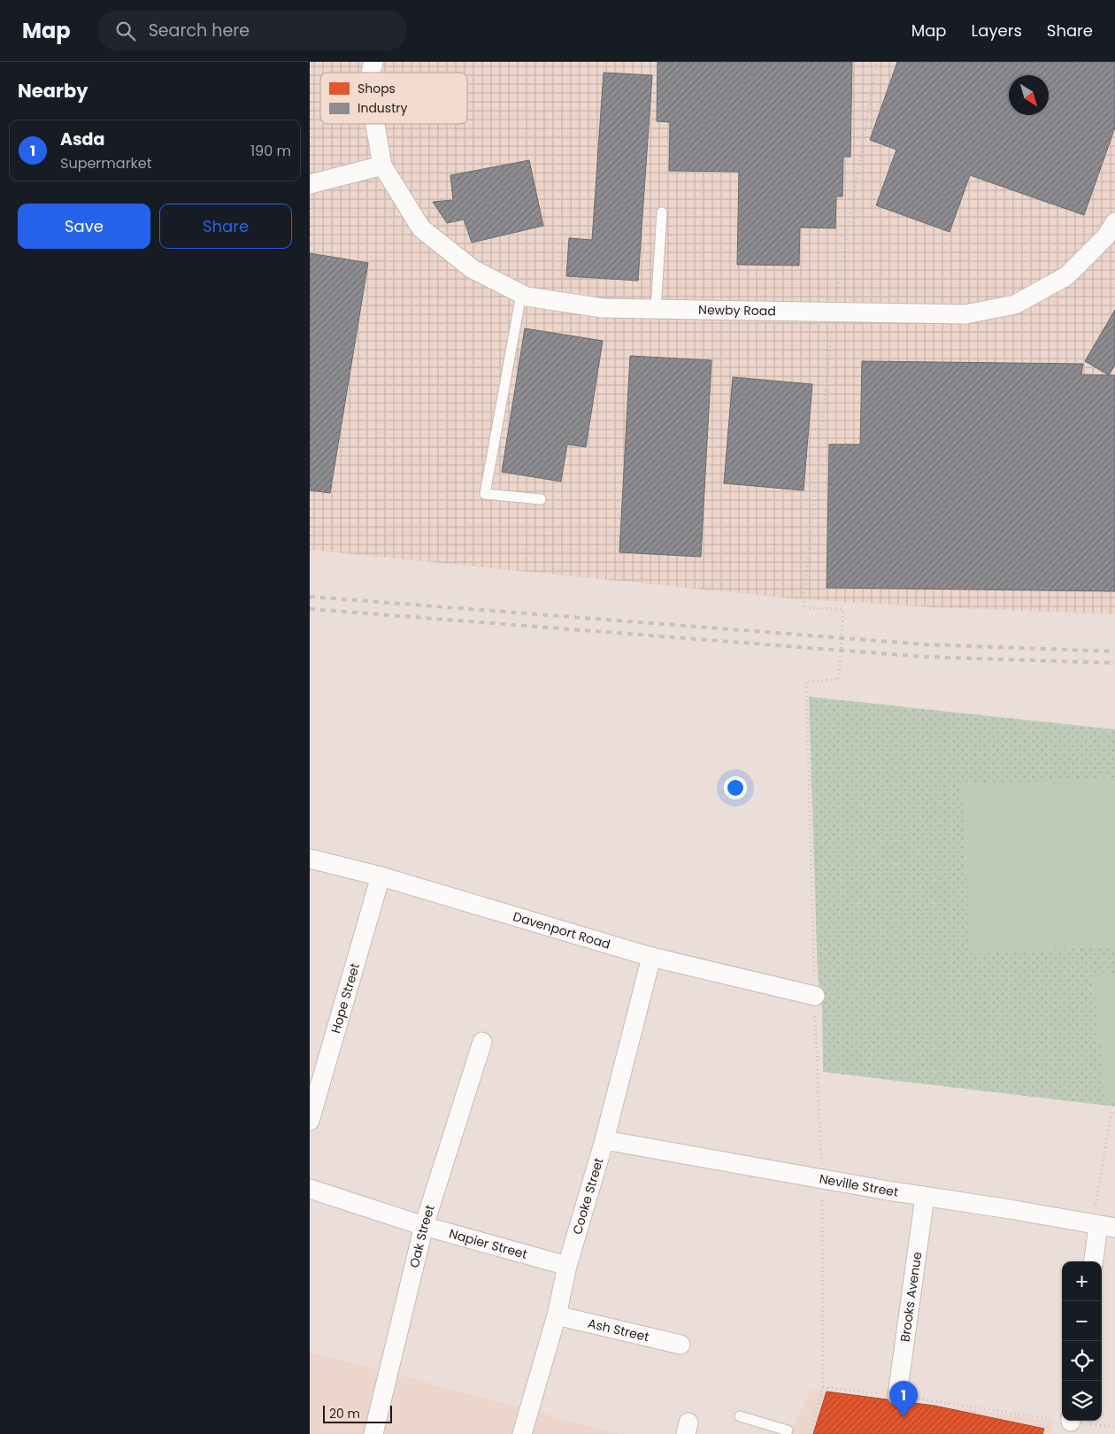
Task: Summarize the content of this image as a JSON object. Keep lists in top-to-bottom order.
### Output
{
  "streets": {
    "street": [
      "Newby Road",
      "Davenport Road",
      "Hope Street",
      "Neville Street",
      "Cooke Street",
      "Oak Street",
      "Napier Street",
      "Brooks Avenue",
      "Ash Street"
    ]
  },
  "crossings": [
    ["Davenport Road", "Hope Street"],
    ["Davenport Road", "Cooke Street"],
    ["Neville Street", "Cooke Street"],
    ["Neville Street", "Brooks Avenue"],
    ["Cooke Street", "Napier Street"],
    ["Cooke Street", "Ash Street"],
    ["Oak Street", "Napier Street"]
  ],
  "legend": ["Shops", "Industry"],
  "scale_bar": "20 m",
  "north": "bottom right",
  "page": {
    "header": "Map",
    "search": "Search here",
    "nav": ["Map", "Layers", "Share"],
    "heading": "Nearby",
    "list": [
      {
        "mark": "1",
        "name": "Asda",
        "note": "Supermarket",
        "value": "190 m"
      }
    ],
    "buttons": ["Save", "Share"],
    "map_buttons": ["+", "−"],
    "pins": "1",
    "scale": "20 m"
  }
}
